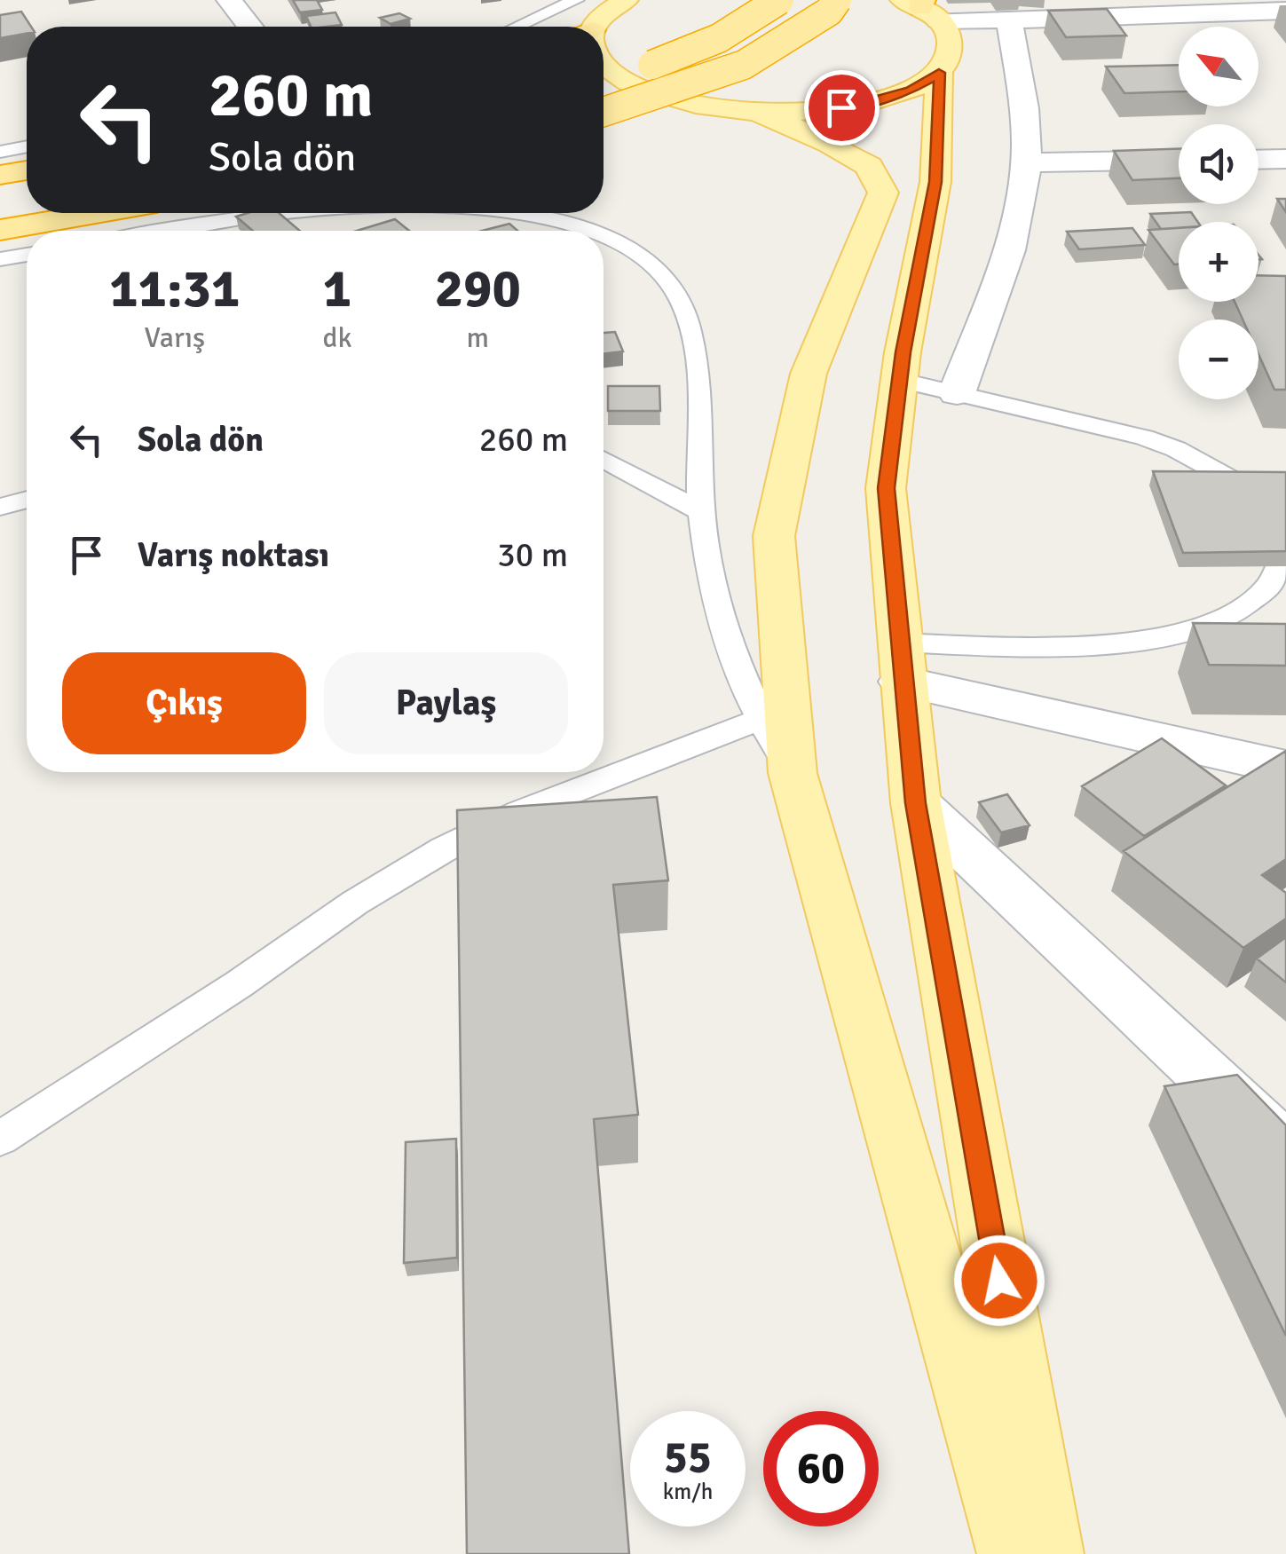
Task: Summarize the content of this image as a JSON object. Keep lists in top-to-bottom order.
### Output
{
  "north": "top left",
  "page": {
    "map_buttons": ["+", "−"],
    "turn": ["260 m", "Sola dön"],
    "eta": [
      "11:31",
      "Varış",
      "1",
      "dk",
      "290",
      "m"
    ],
    "list": [
      {
        "name": "Sola dön",
        "value": "260 m"
      },
      {
        "name": "Varış noktası",
        "value": "30 m"
      }
    ],
    "buttons": ["Çıkış", "Paylaş"],
    "speed": "55 km/h",
    "limit": "60"
  }
}
